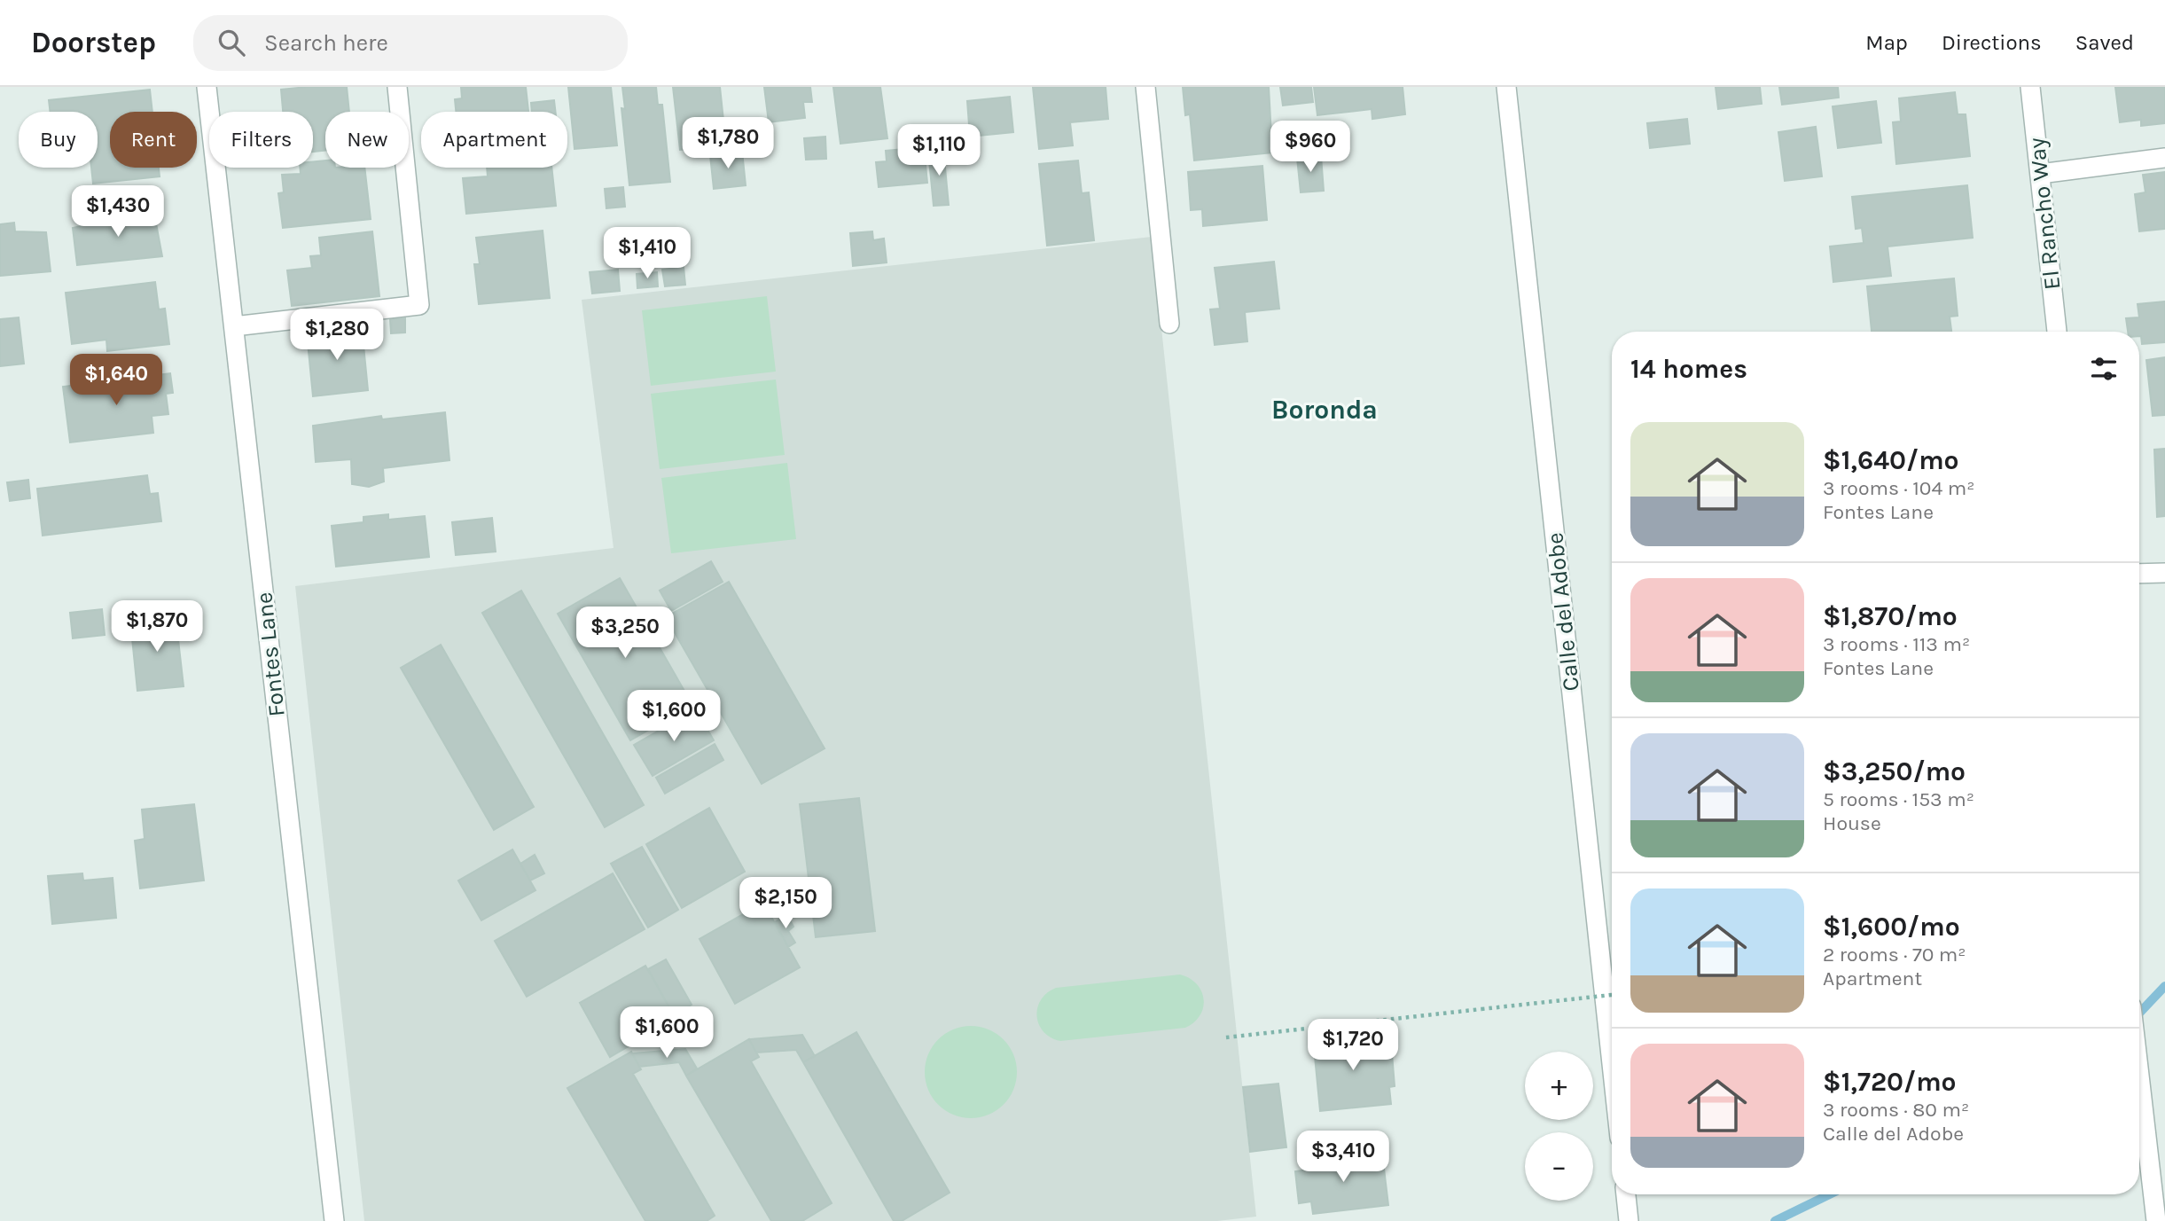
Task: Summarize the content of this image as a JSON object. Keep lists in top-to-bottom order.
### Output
{
  "streets": {
    "street": ["El Rancho Way", "Calle del Adobe", "Fontes Lane"]
  },
  "districts": ["Boronda"],
  "page": {
    "header": "Doorstep",
    "search": "Search here",
    "nav": ["Map", "Directions", "Saved"],
    "chip": [
      "Buy",
      "Rent",
      "Filters",
      "New",
      "Apartment"
    ],
    "price": [
      "$1,780",
      "$960",
      "$1,110",
      "$1,430",
      "$1,410",
      "$1,280",
      "$1,640",
      "$1,870",
      "$3,250",
      "$1,600",
      "$2,150",
      "$1,600",
      "$1,720",
      "$3,410"
    ],
    "heading": "14 homes",
    "list": [
      {
        "name": "$1,640/mo",
        "note": "3 rooms · 104 m² · Fontes Lane"
      },
      {
        "name": "$1,870/mo",
        "note": "3 rooms · 113 m² · Fontes Lane"
      },
      {
        "name": "$3,250/mo",
        "note": "5 rooms · 153 m² · House"
      },
      {
        "name": "$1,600/mo",
        "note": "2 rooms · 70 m² · Apartment"
      },
      {
        "name": "$1,720/mo",
        "note": "3 rooms · 80 m² · Calle del Adobe"
      }
    ],
    "map_buttons": ["+", "−"]
  }
}
